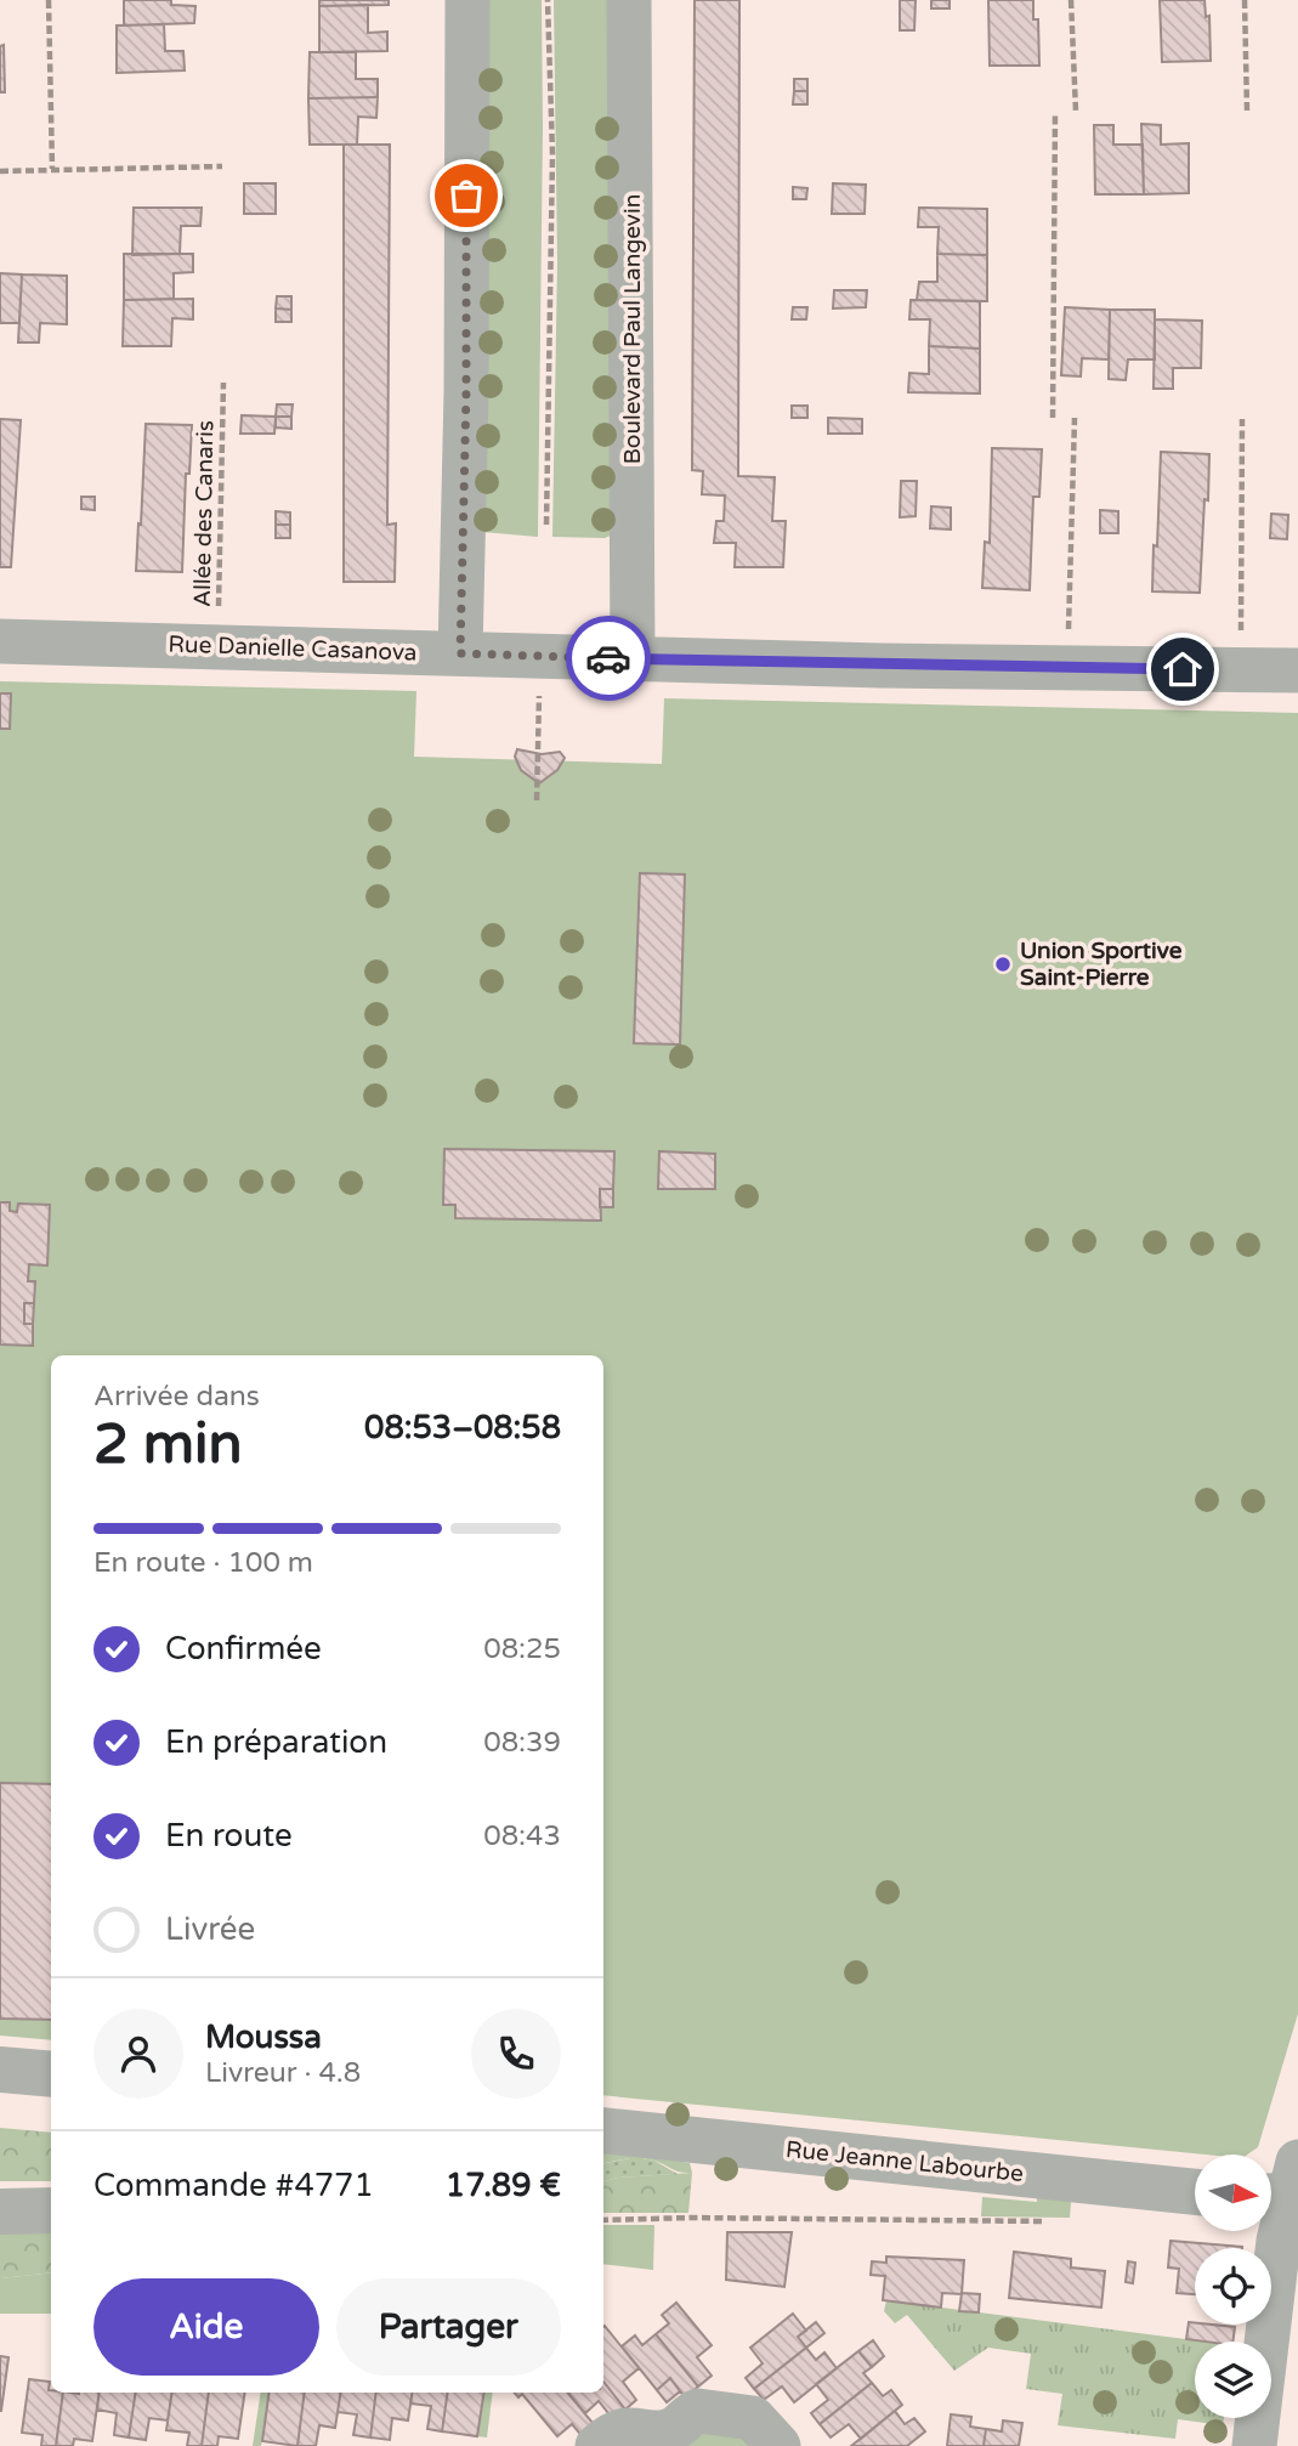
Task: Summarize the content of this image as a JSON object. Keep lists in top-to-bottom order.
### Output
{
  "streets": {
    "street": ["Boulevard Paul Langevin", "Rue Danielle Casanova", "Rue Jeanne Labourbe"],
    "path": ["Allée des Canaris"]
  },
  "crossings": [
    ["Boulevard Paul Langevin", "Rue Danielle Casanova"],
    ["Allée des Canaris", "Rue Danielle Casanova"]
  ],
  "places": ["Union Sportive Saint-Pierre"],
  "north": "right",
  "page": {
    "heading": ["2 min", "Arrivée dans", "08:53–08:58"],
    "panel": [
      "Moussa",
      "Livreur · 4.8",
      "Commande #4771",
      "17.89 €"
    ],
    "bar": "En route · 100 m",
    "list": [
      ["Confirmée", "08:25"],
      ["En préparation", "08:39"],
      ["En route", "08:43"],
      "Livrée"
    ],
    "buttons": ["Aide", "Partager"]
  }
}
